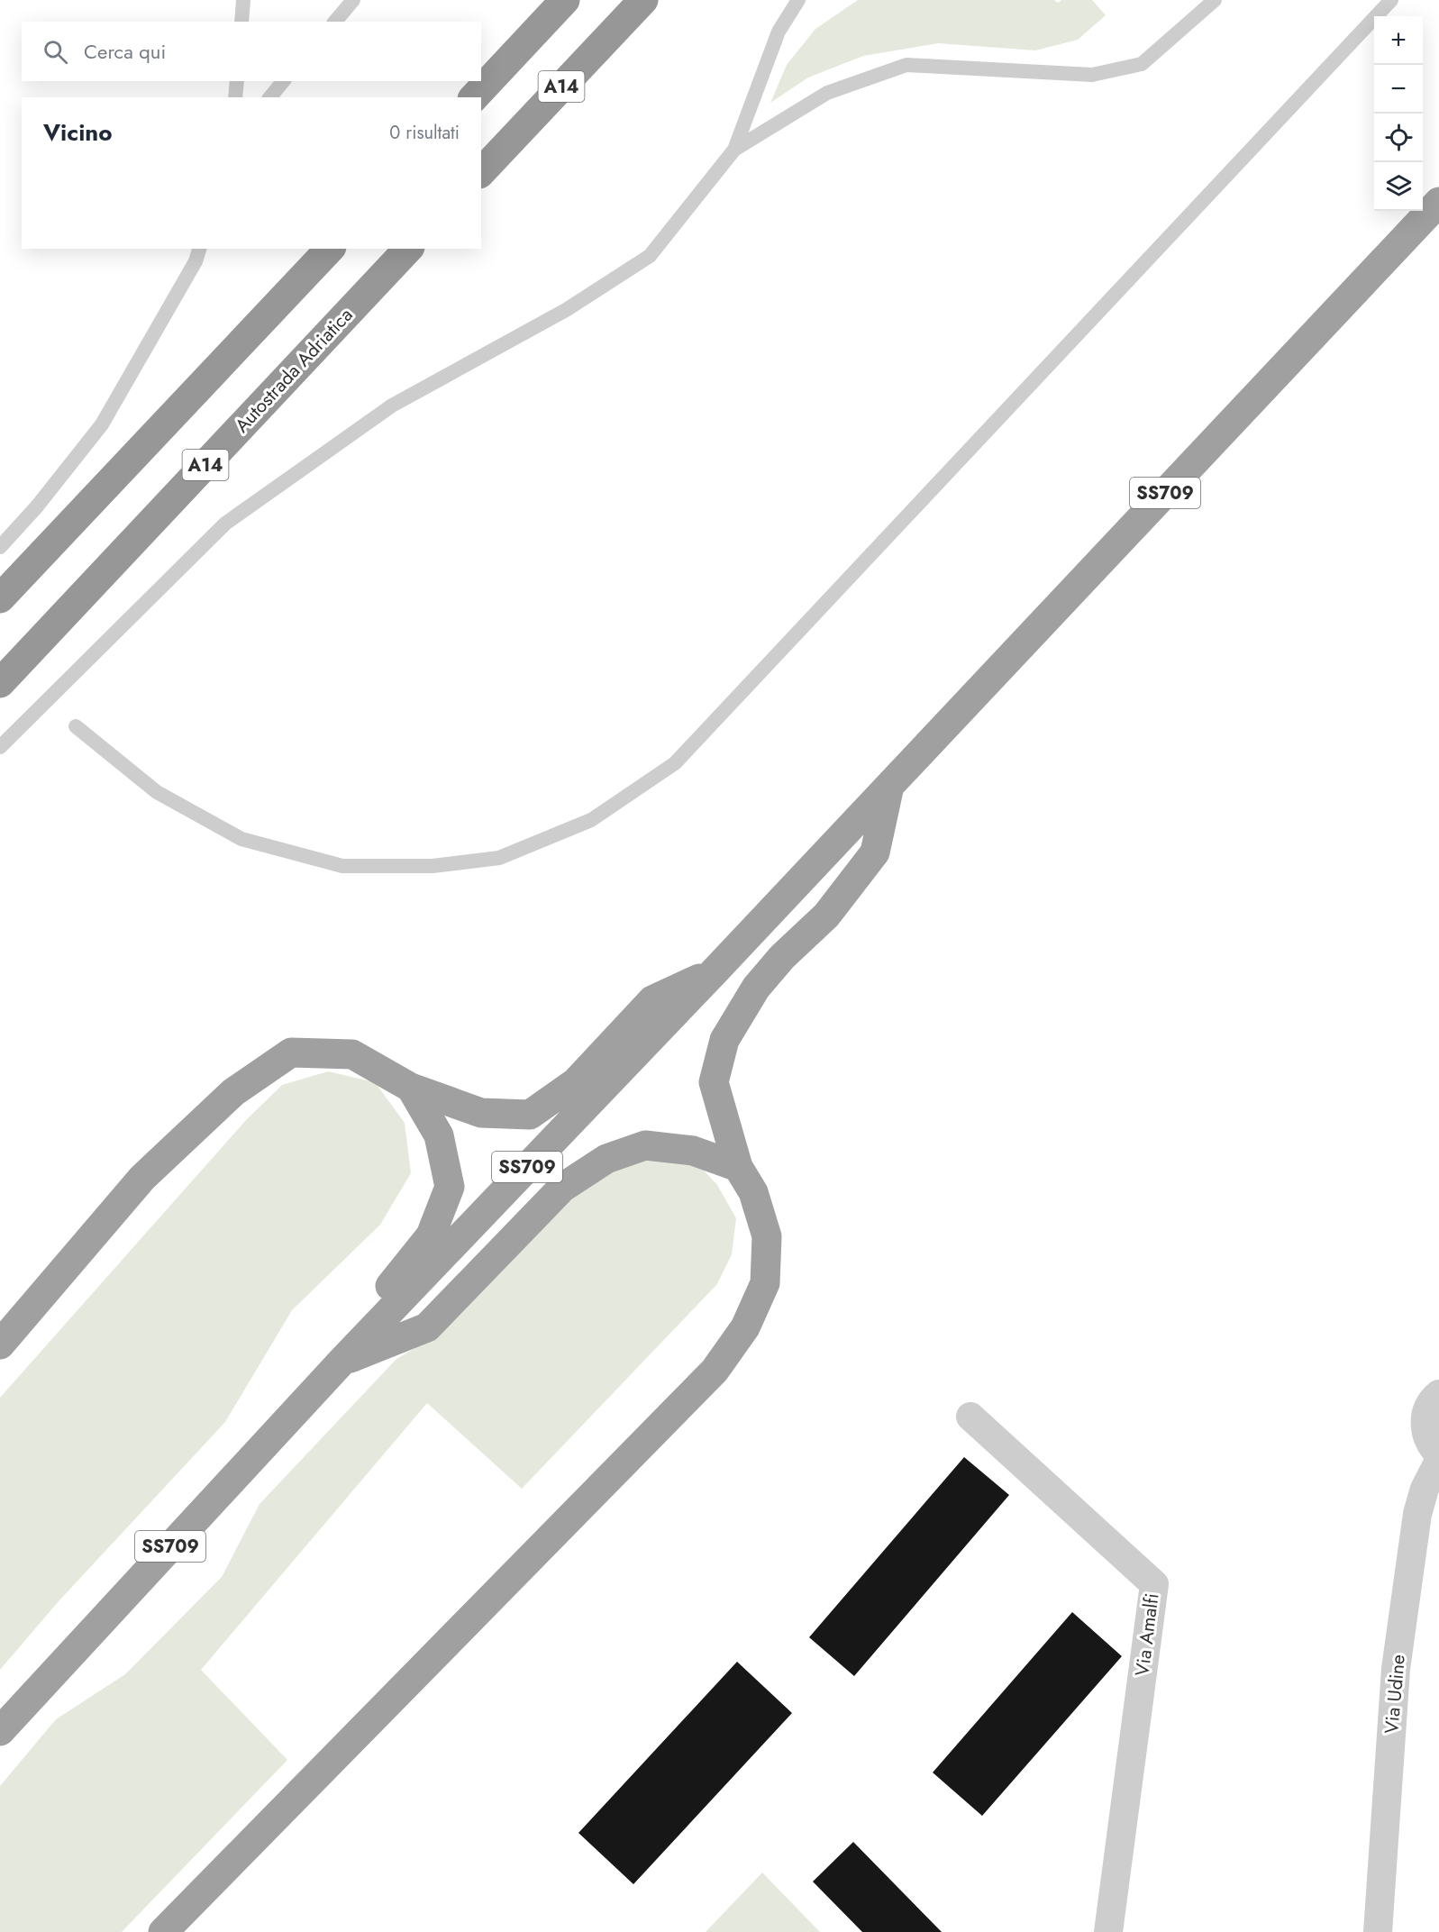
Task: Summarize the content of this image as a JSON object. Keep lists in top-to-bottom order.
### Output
{
  "streets": {
    "highway": ["A14", "Autostrada Adriatica", "SS709"],
    "street": ["Via Amalfi", "Via Udine"]
  },
  "page": {
    "map_buttons": ["+", "−"],
    "search": "Cerca qui",
    "heading": ["Vicino", "0 risultati"]
  }
}
